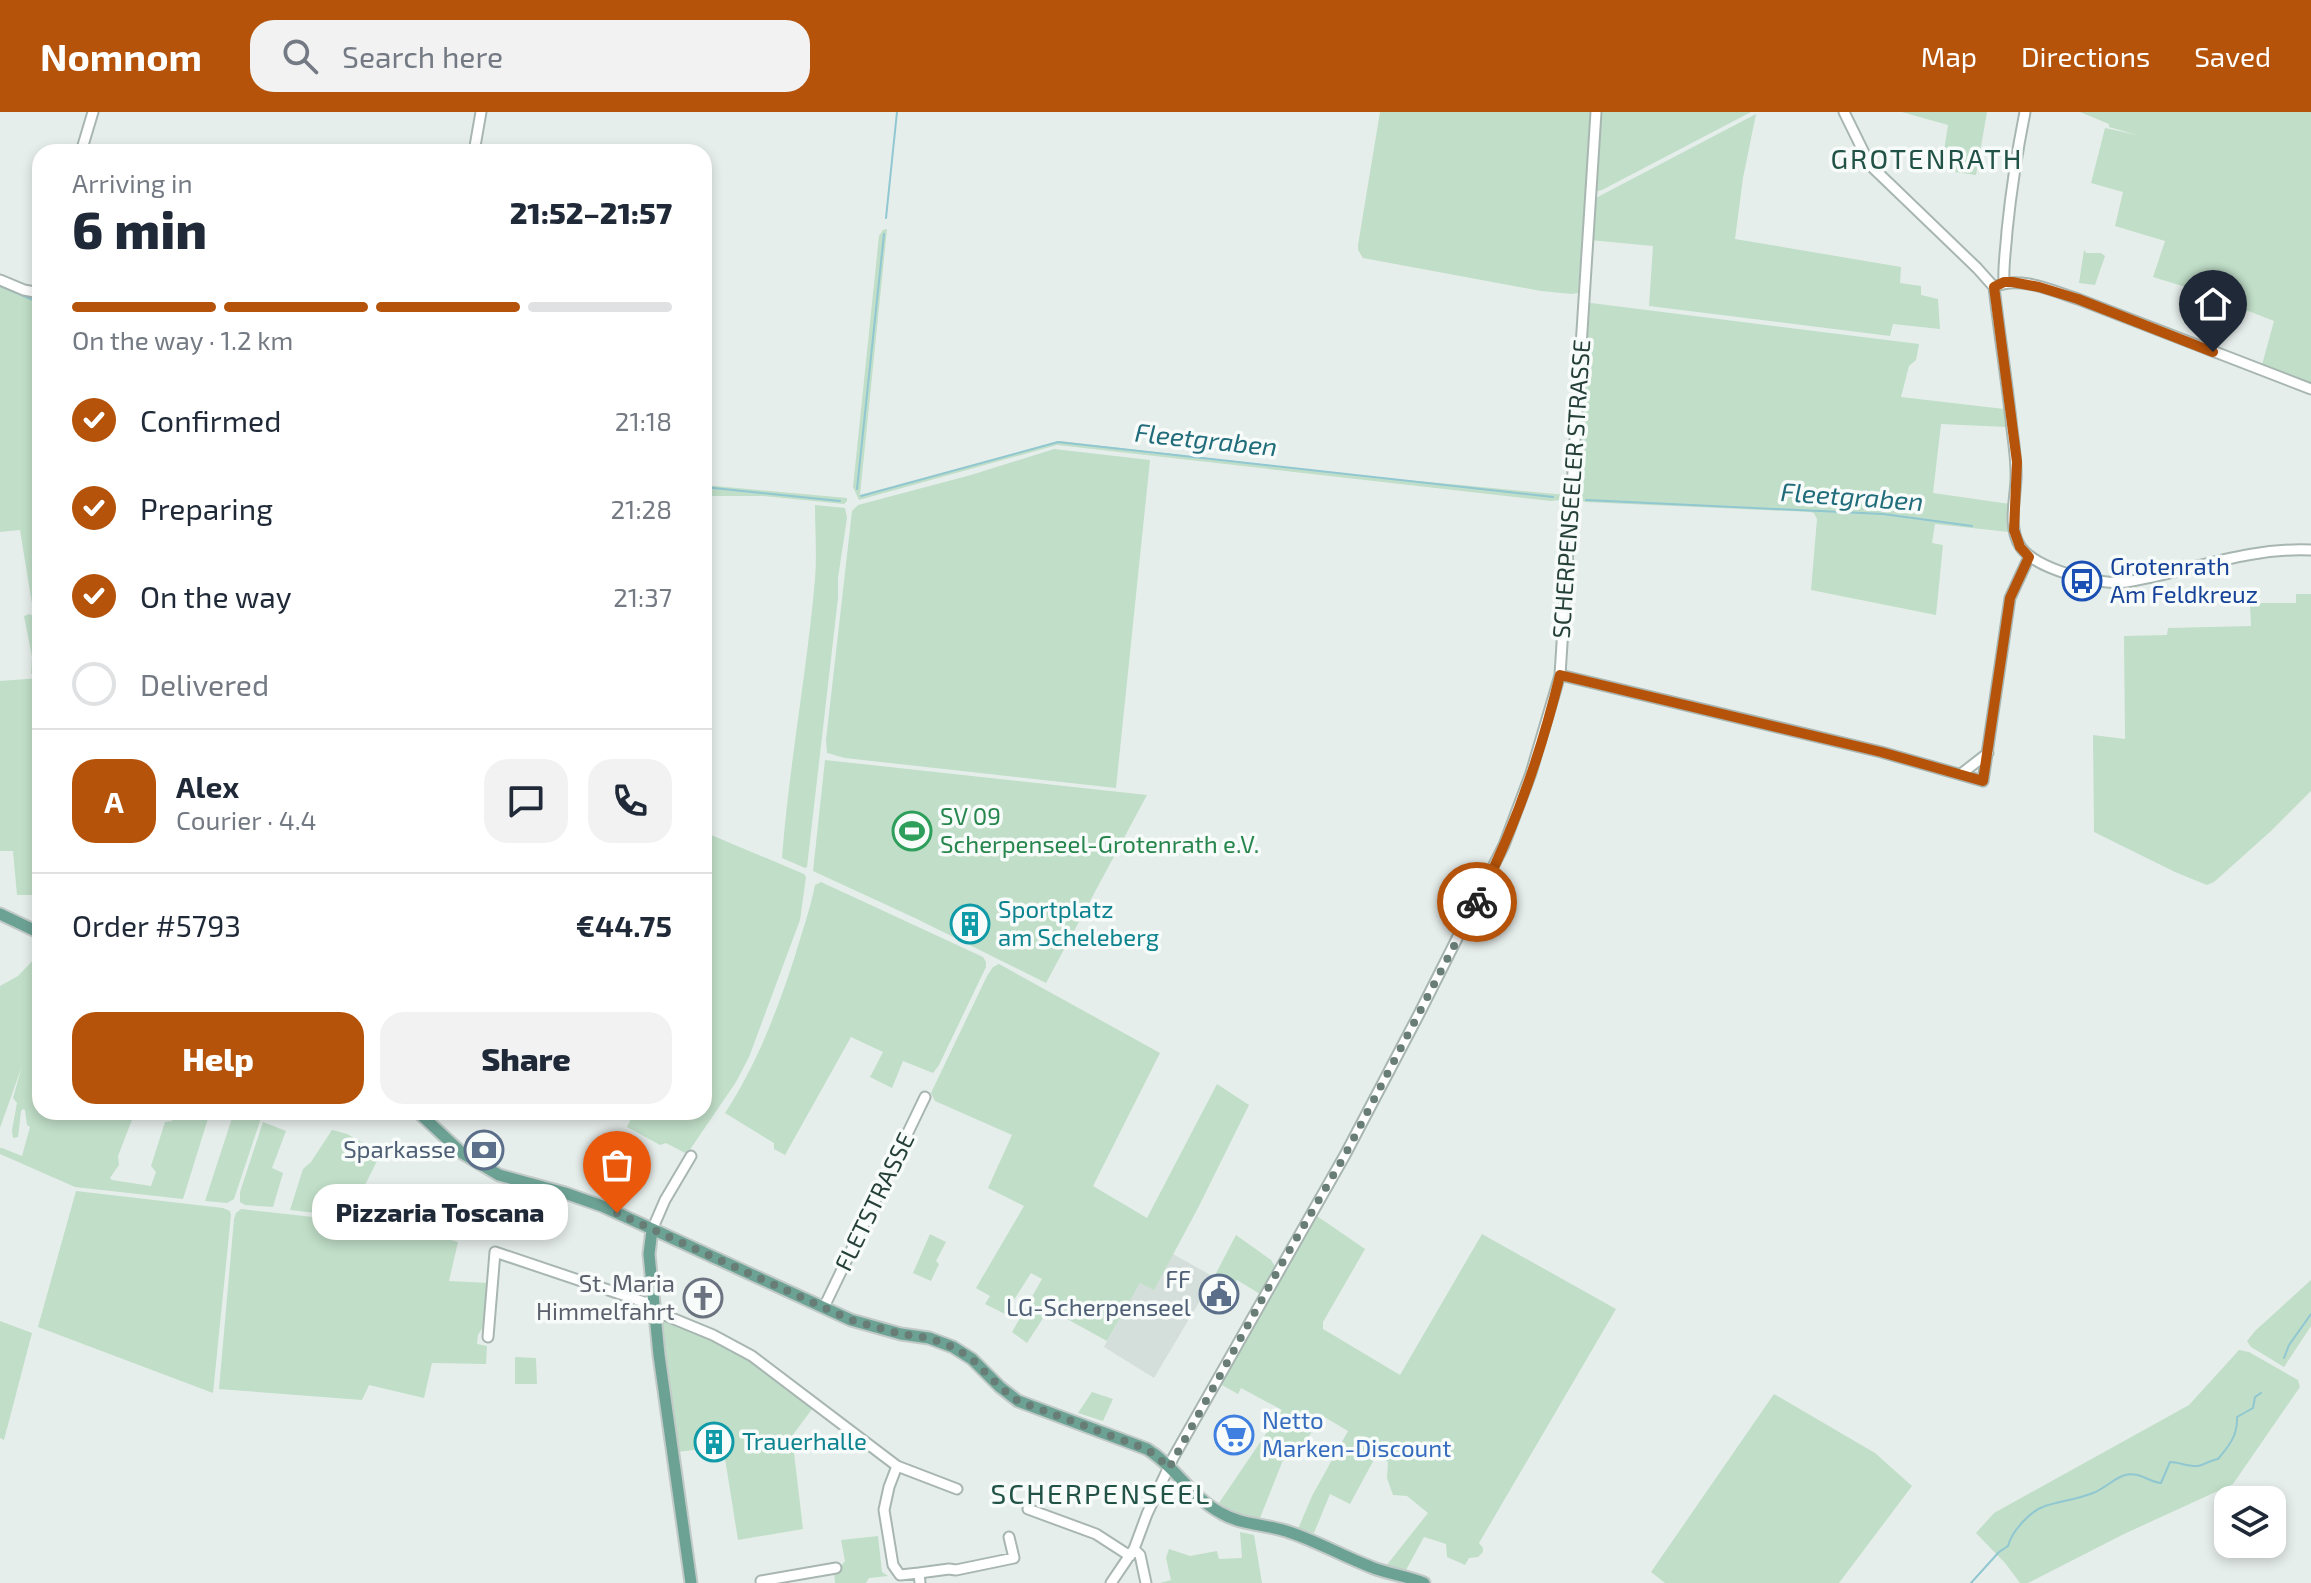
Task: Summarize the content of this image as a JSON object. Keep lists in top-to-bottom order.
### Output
{
  "streets": {
    "street": ["SCHERPENSEELER STRASSE", "FLETSTRASSE"]
  },
  "districts": ["GROTENRATH", "SCHERPENSEEL"],
  "water": ["Fleetgraben"],
  "places": {
    "bus stop": ["Grotenrath Am Feldkreuz"],
    "sports": ["SV 09 Scherpenseel-Grotenrath e.V."],
    "building": ["Sportplatz am Scheleberg", "Trauerhalle"],
    "bank": ["Sparkasse"],
    "other": ["Pizzaria Toscana"],
    "public building": ["FF LG-Scherpenseel"],
    "church": ["St. Maria Himmelfahrt"],
    "supermarket": ["Netto Marken-Discount"]
  },
  "page": {
    "header": "Nomnom",
    "search": "Search here",
    "nav": ["Map", "Directions", "Saved"],
    "heading": ["6 min", "Arriving in", "21:52–21:57"],
    "panel": [
      "Alex",
      "Courier · 4.4",
      "Order #5793",
      "€44.75"
    ],
    "bar": "On the way · 1.2 km",
    "list": [
      ["Confirmed", "21:18"],
      ["Preparing", "21:28"],
      ["On the way", "21:37"],
      "Delivered"
    ],
    "round": "A",
    "buttons": ["Help", "Share"],
    "bubble": "Pizzaria Toscana"
  }
}
